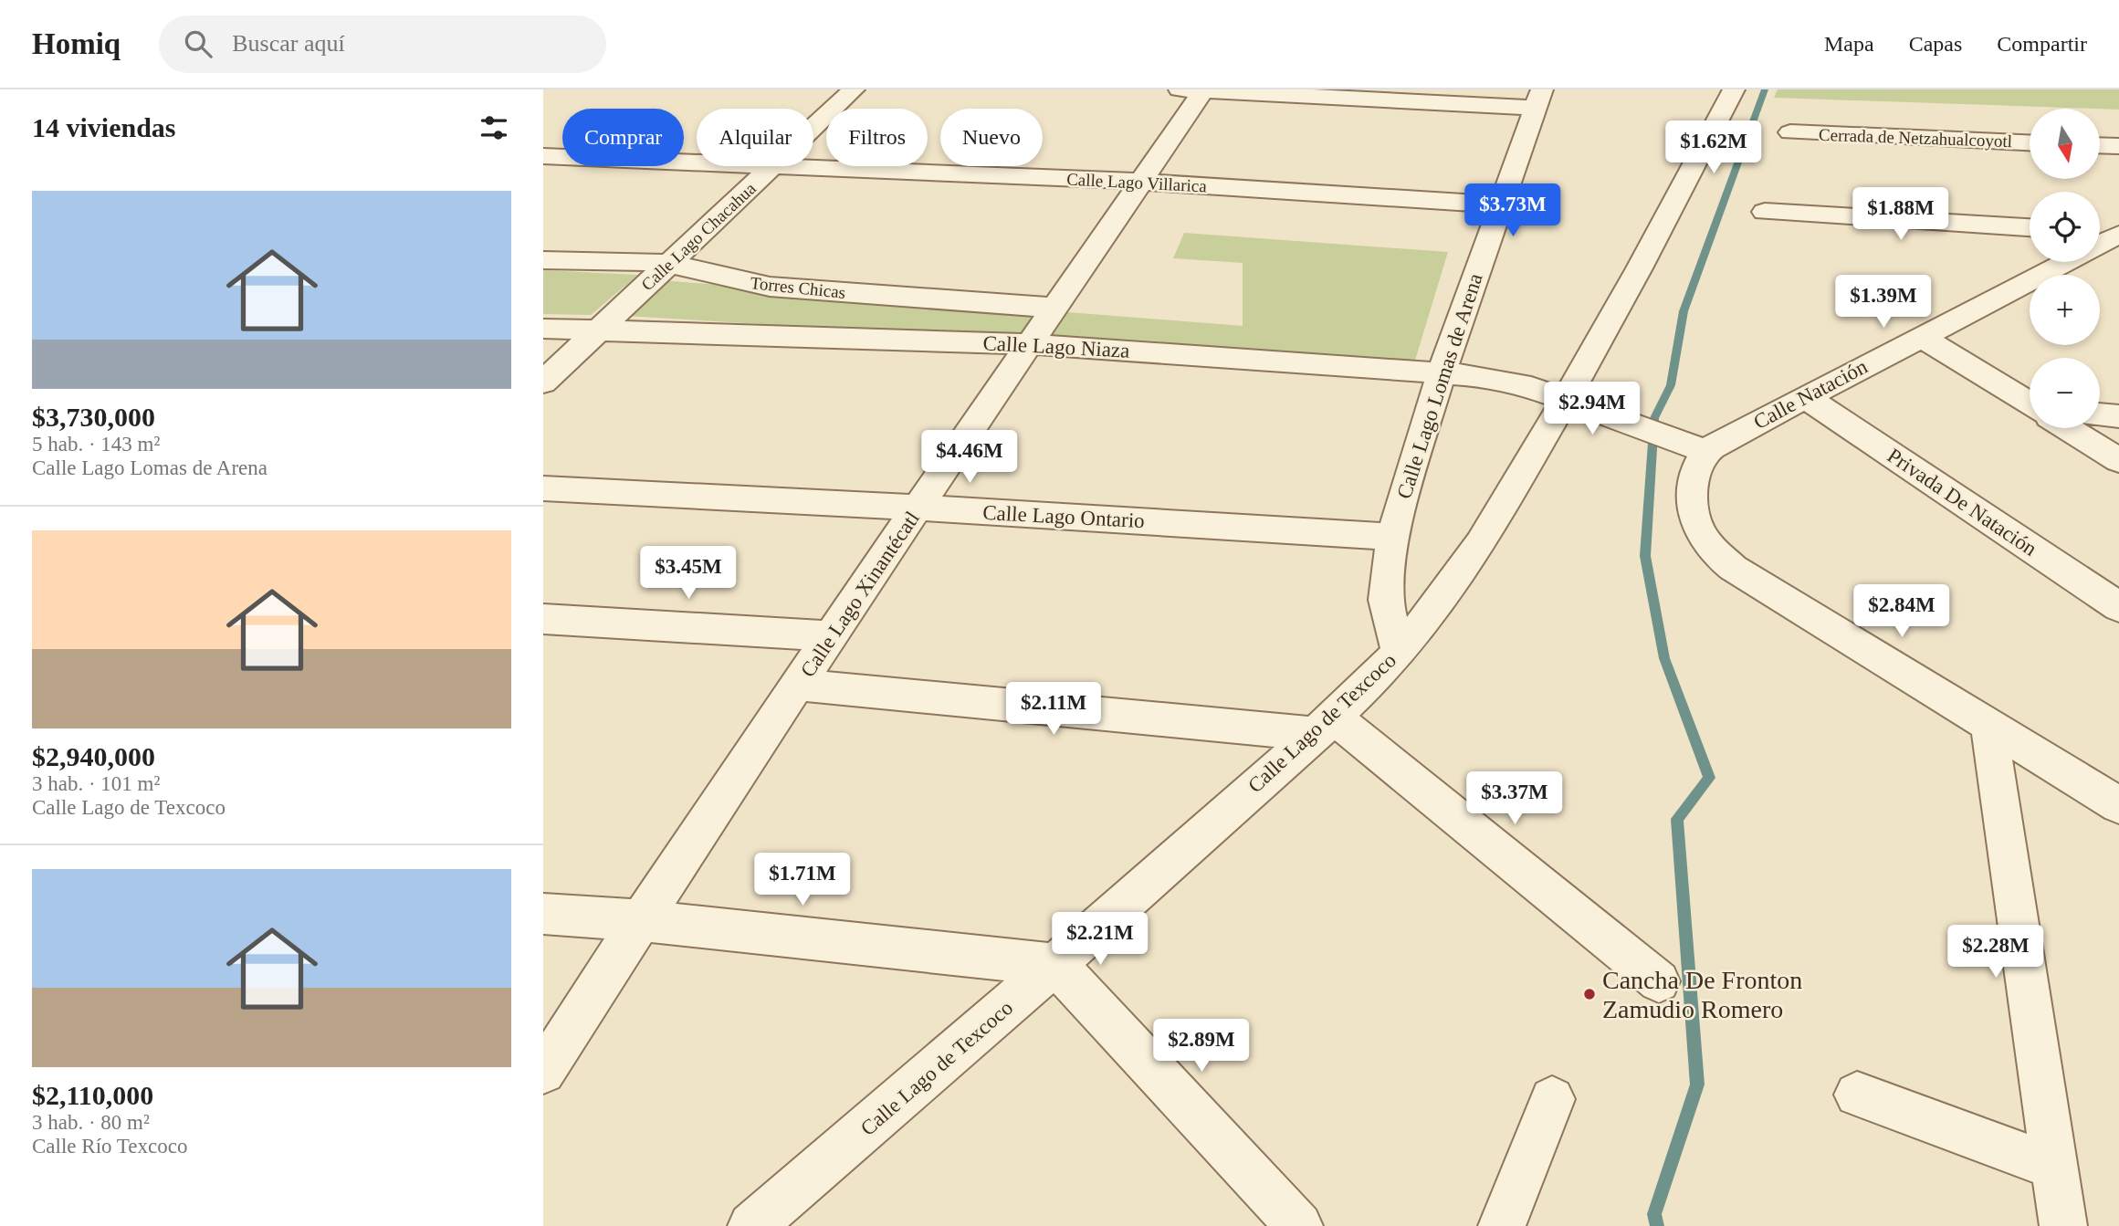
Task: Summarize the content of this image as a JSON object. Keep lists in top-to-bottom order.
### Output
{
  "streets": {
    "street": [
      "Cerrada de Netzahualcoyotl",
      "Calle Lago Villarica",
      "Calle Lago Chacahua",
      "Torres Chicas",
      "Calle Lago Niaza",
      "Calle Lago Lomas de Arena",
      "Calle Natación",
      "Privada De Natación",
      "Calle Lago Ontario",
      "Calle Lago Xinantécatl",
      "Calle Lago de Texcoco"
    ]
  },
  "crossings": [
    ["Calle Lago Villarica", "Calle Lago Lomas de Arena"],
    ["Calle Lago Villarica", "Calle Lago Xinantécatl"],
    ["Calle Lago Chacahua", "Torres Chicas"],
    ["Calle Lago Chacahua", "Calle Lago Niaza"],
    ["Torres Chicas", "Calle Lago Xinantécatl"],
    ["Calle Lago Niaza", "Calle Lago Lomas de Arena"],
    ["Calle Lago Niaza", "Calle Natación"],
    ["Calle Lago Niaza", "Calle Lago Xinantécatl"],
    ["Calle Lago Niaza", "Calle Lago de Texcoco"],
    ["Calle Lago Lomas de Arena", "Calle Lago Ontario"],
    ["Calle Lago Lomas de Arena", "Calle Lago de Texcoco"],
    ["Calle Natación", "Privada De Natación"],
    ["Calle Lago Ontario", "Calle Lago Xinantécatl"]
  ],
  "places": ["Cancha De Fronton Zamudio Romero"],
  "north": "bottom",
  "page": {
    "header": "Homiq",
    "search": "Buscar aquí",
    "nav": ["Mapa", "Capas", "Compartir"],
    "heading": "14 viviendas",
    "map_buttons": ["+", "−"],
    "chip": [
      "Comprar",
      "Alquilar",
      "Filtros",
      "Nuevo"
    ],
    "price": [
      "$1.62M",
      "$3.73M",
      "$1.88M",
      "$1.39M",
      "$2.94M",
      "$4.46M",
      "$3.45M",
      "$2.84M",
      "$2.11M",
      "$3.37M",
      "$1.71M",
      "$2.21M",
      "$2.28M",
      "$2.89M"
    ],
    "list": [
      {
        "name": "$3,730,000",
        "note": "5 hab. · 143 m² · Calle Lago Lomas de Arena"
      },
      {
        "name": "$2,940,000",
        "note": "3 hab. · 101 m² · Calle Lago de Texcoco"
      },
      {
        "name": "$2,110,000",
        "note": "3 hab. · 80 m² · Calle Río Texcoco"
      }
    ]
  }
}
